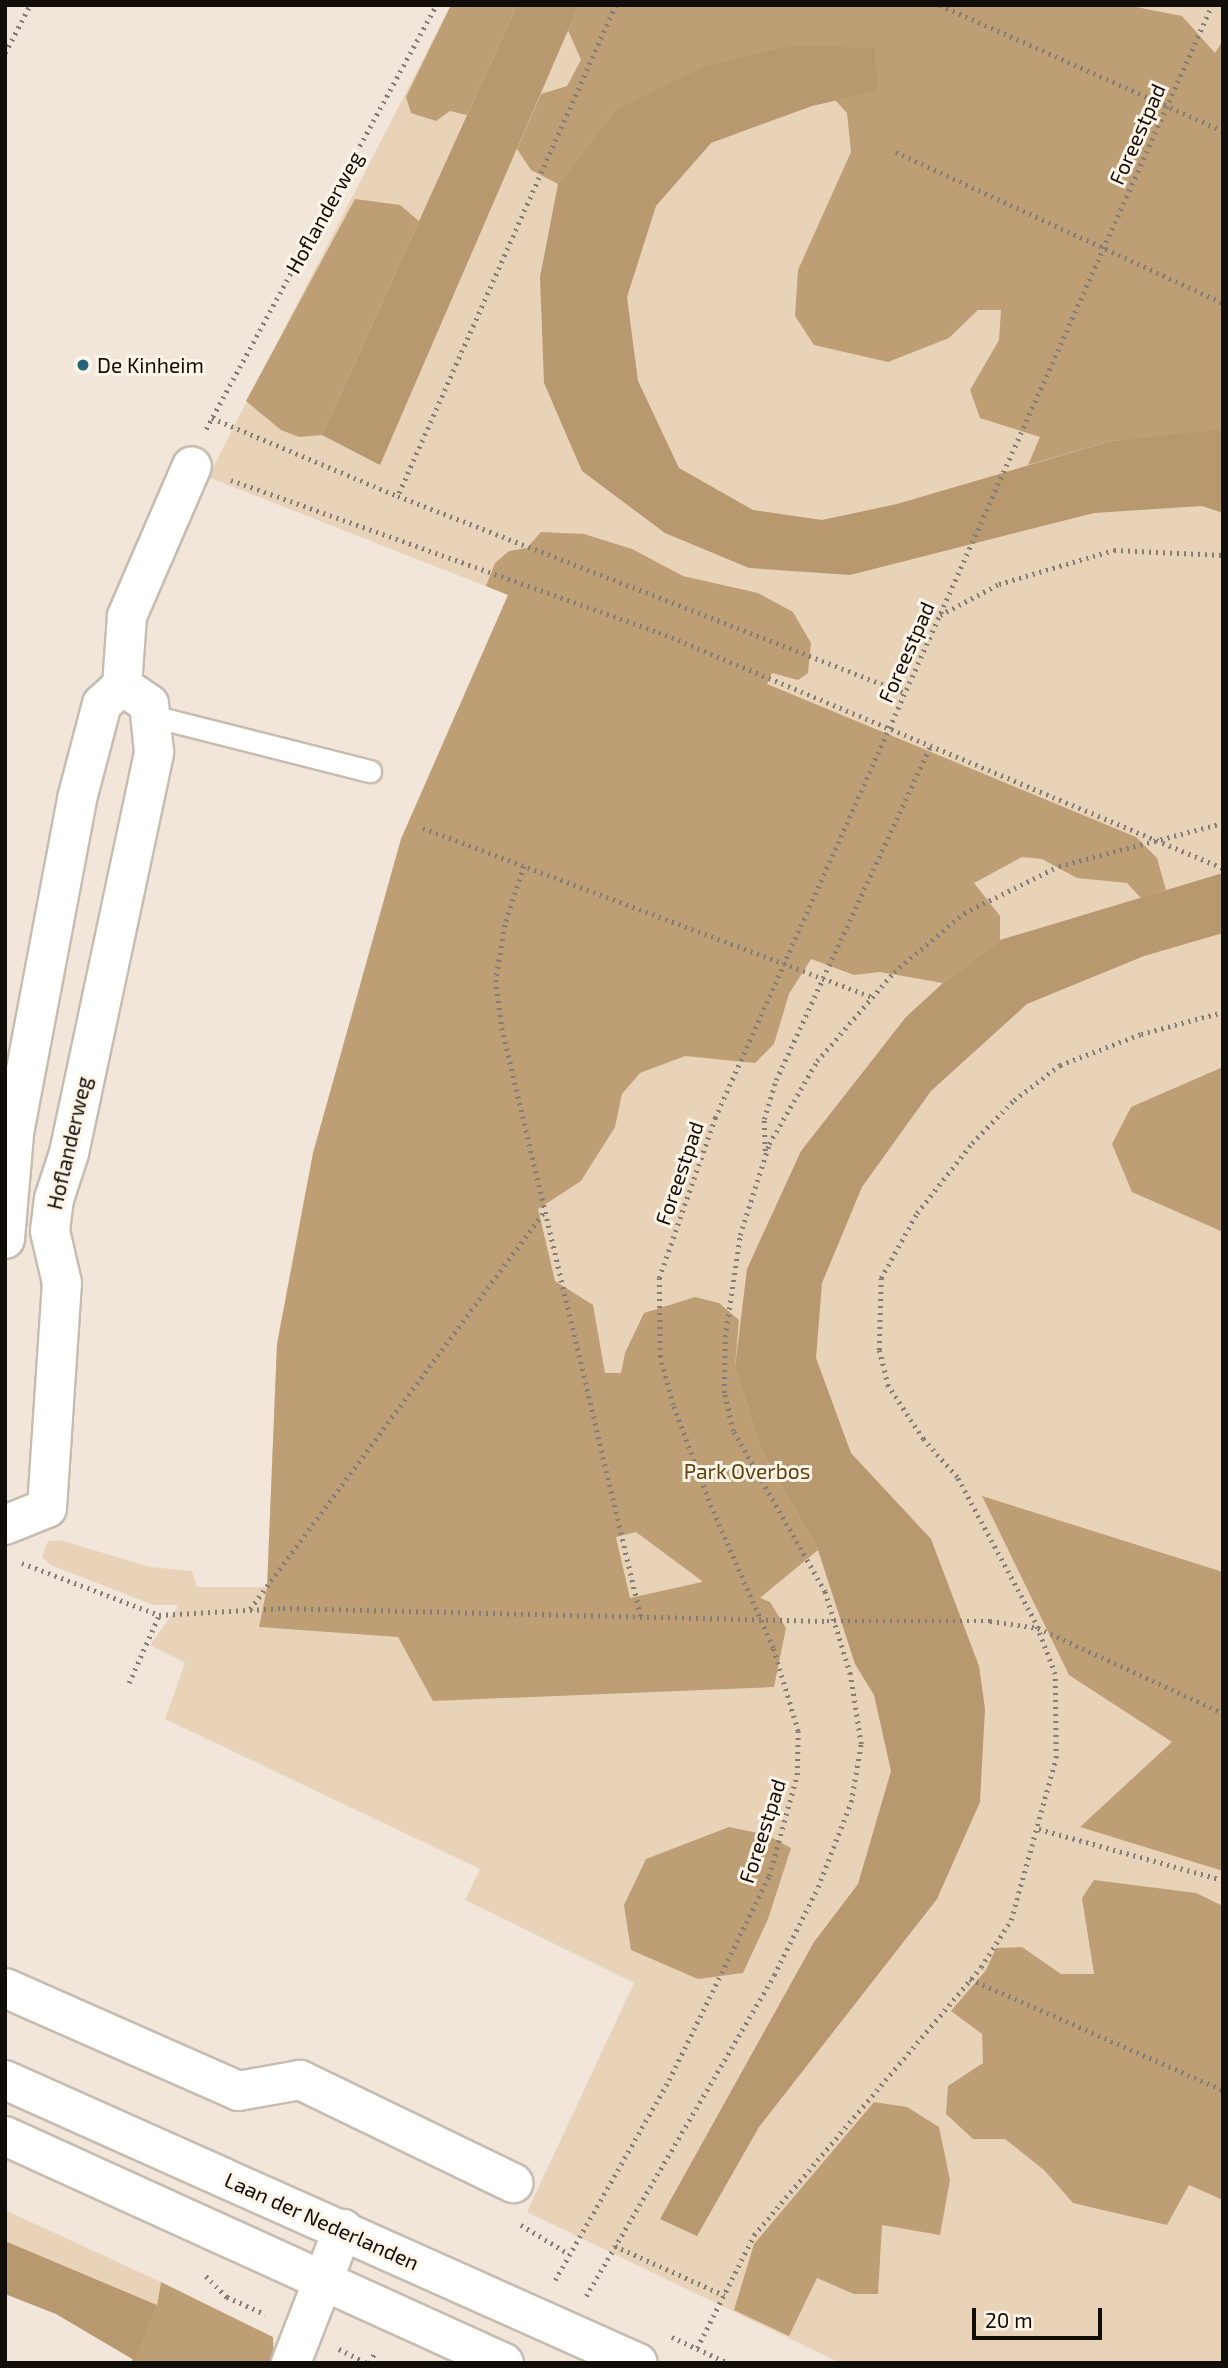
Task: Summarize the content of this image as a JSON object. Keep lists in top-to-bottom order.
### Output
{
  "streets": {
    "street": ["Hoflanderweg", "Laan der Nederlanden"],
    "path": ["Foreestpad"]
  },
  "crossings": [
    ["Foreestpad", "Laan der Nederlanden"]
  ],
  "parks": ["Park Overbos"],
  "places": ["De Kinheim"],
  "scale_bar": "20 m"
}
